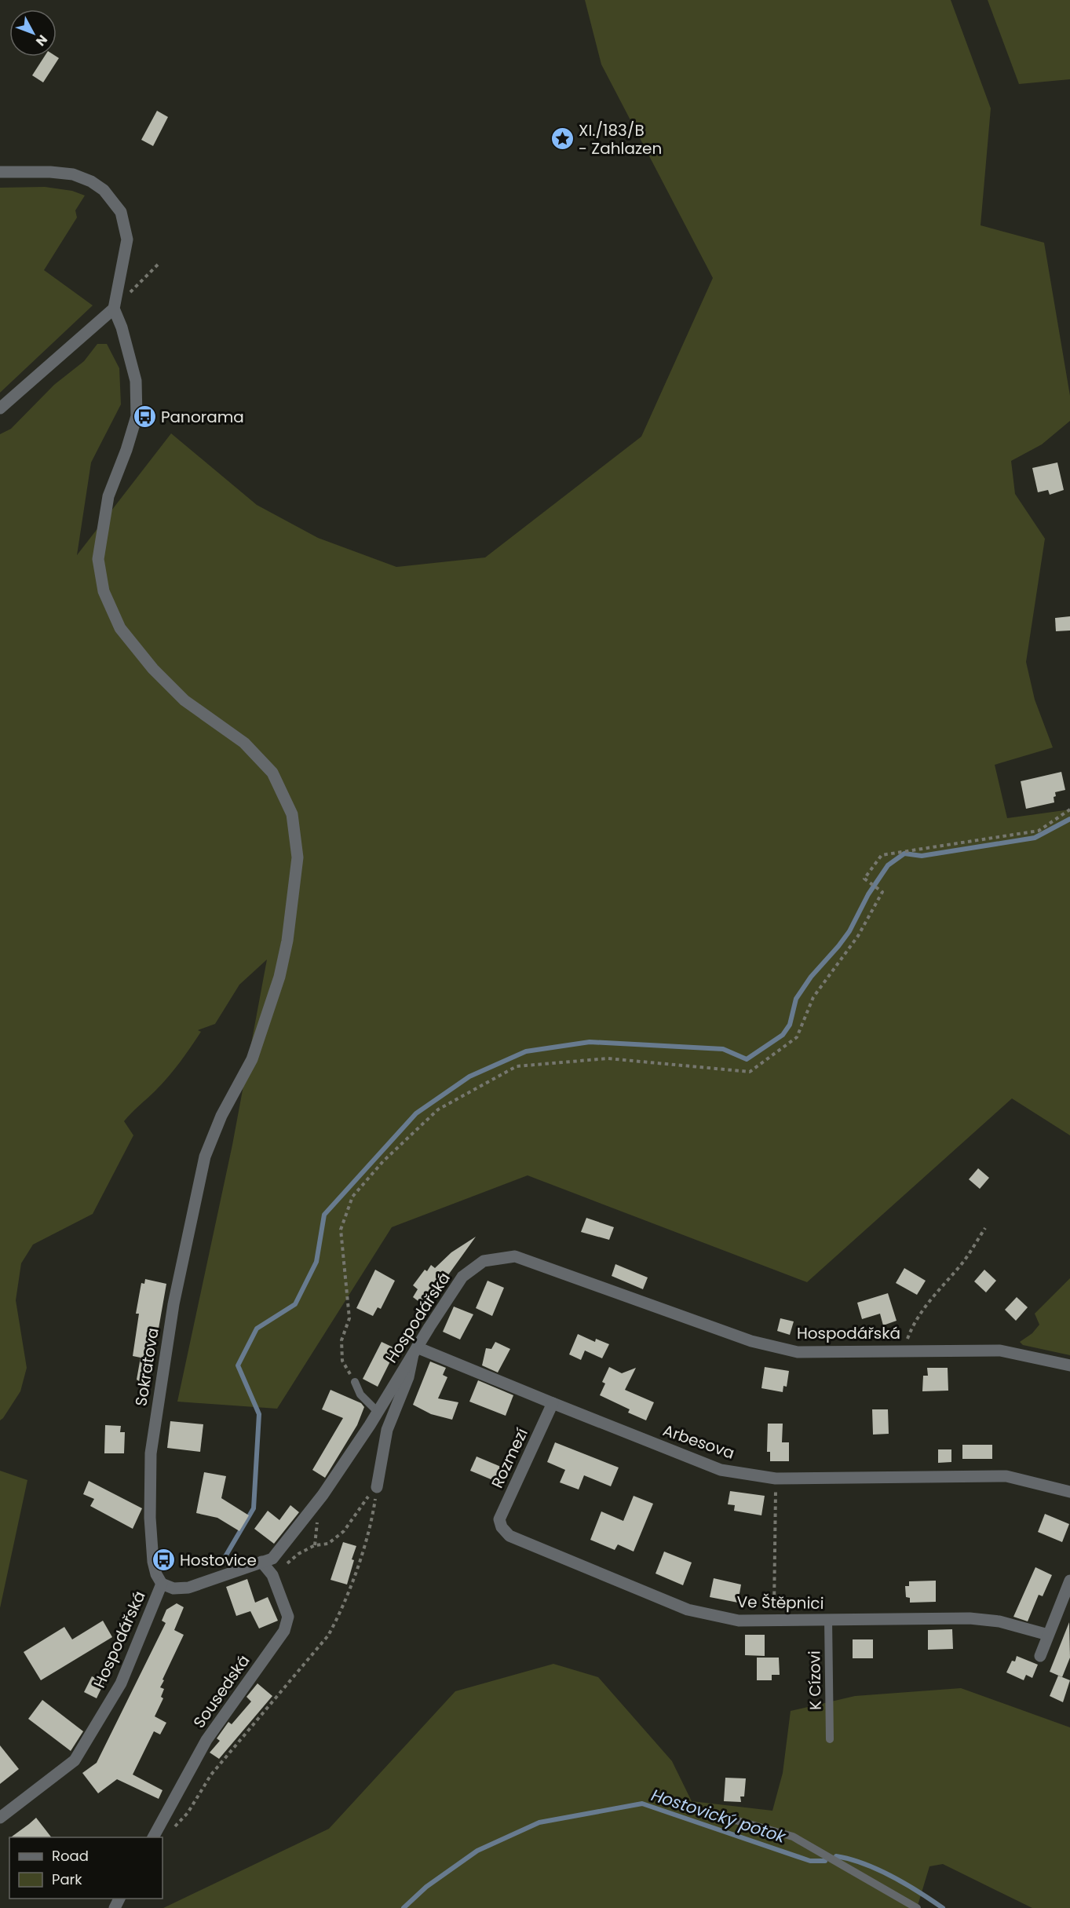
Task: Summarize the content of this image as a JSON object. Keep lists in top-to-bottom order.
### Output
{
  "streets": {
    "street": [
      "Hospodářská",
      "Sokratova",
      "Arbesova",
      "Rozmezí",
      "Ve Štěpnici",
      "Sousedská"
    ],
    "lane": ["K Cízovi"]
  },
  "crossings": [
    ["Hospodářská", "Sokratova"],
    ["Hospodářská", "Arbesova"],
    ["Hospodářská", "Sousedská"],
    ["Arbesova", "Rozmezí"],
    ["Rozmezí", "Ve Štěpnici"],
    ["Ve Štěpnici", "K Cízovi"]
  ],
  "water": ["Hostovický potok"],
  "places": {
    "place": ["XI./183/B - Zahlazen"],
    "bus stop": ["Panorama", "Hostovice"]
  },
  "legend": ["Road", "Park"],
  "north": "bottom right"
}
